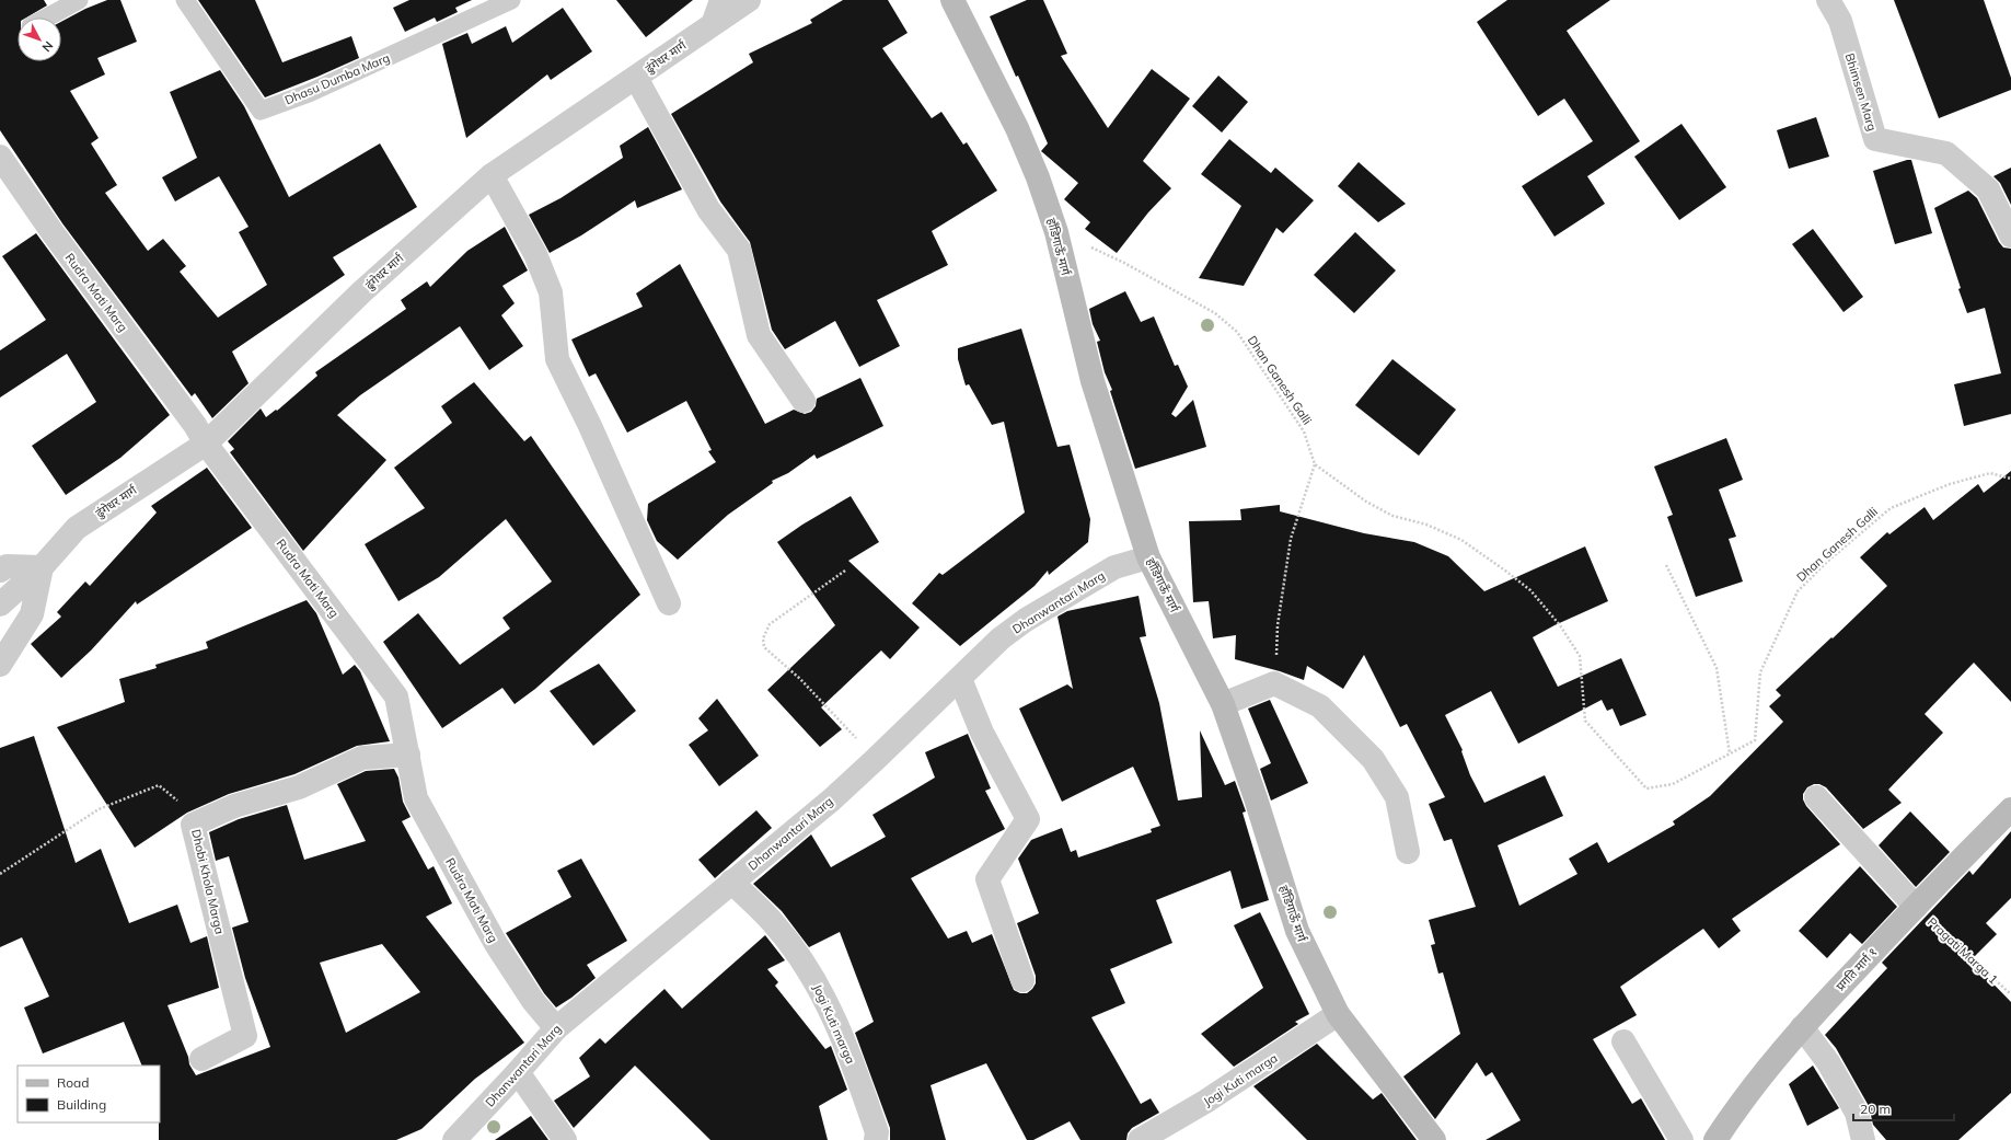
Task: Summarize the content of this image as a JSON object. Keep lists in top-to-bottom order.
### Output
{
  "streets": {
    "main road": ["हाँडिगाऊँ मार्ग", "प्रगति मार्ग १"],
    "street": [
      "ढुंगेधर मार्ग",
      "Bhimsen Marg",
      "Rudra Mati Marg",
      "Dhanwantari Marg",
      "Dhobi Khola Marga",
      "Jogi Kuti marga"
    ],
    "lane": ["Dhasu Dumba Marg"],
    "path": ["Dhan Ganesh Galli", "Pragati Marga 1"]
  },
  "crossings": [
    ["ढुंगेधर मार्ग", "Rudra Mati Marg"],
    ["हाँडिगाऊँ मार्ग", "Dhan Ganesh Galli"],
    ["हाँडिगाऊँ मार्ग", "Dhanwantari Marg"],
    ["हाँडिगाऊँ मार्ग", "Jogi Kuti marga"],
    ["Rudra Mati Marg", "Dhanwantari Marg"],
    ["Rudra Mati Marg", "Dhobi Khola Marga"],
    ["Dhanwantari Marg", "Jogi Kuti marga"],
    ["Pragati Marga 1", "प्रगति मार्ग १"]
  ],
  "legend": ["Road", "Building"],
  "scale_bar": "20 m",
  "north": "bottom right"
}
